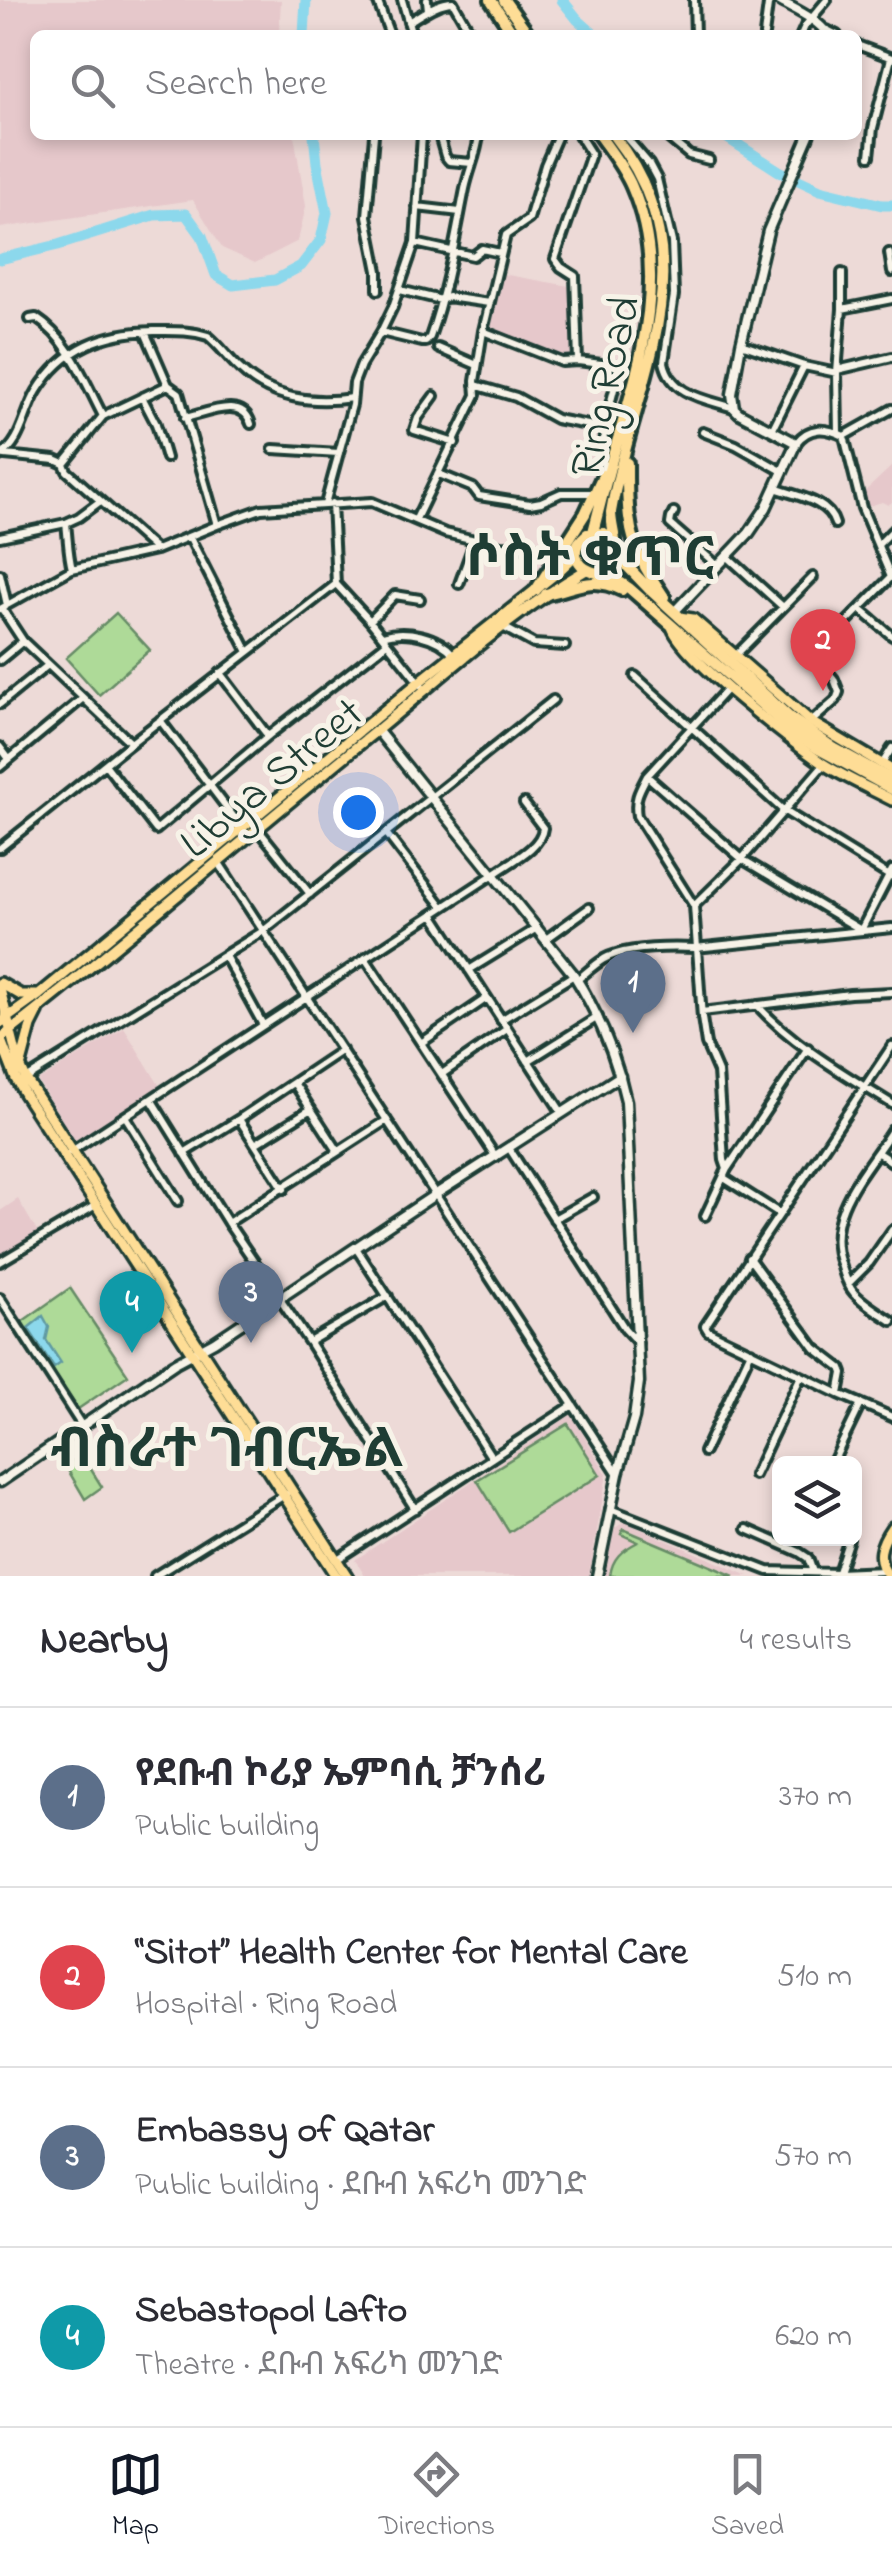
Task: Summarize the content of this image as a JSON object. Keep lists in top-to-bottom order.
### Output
{
  "streets": {
    "highway": ["Ring Road"],
    "main road": ["Libya Street"]
  },
  "crossings": [
    ["Ring Road", "Libya Street"]
  ],
  "districts": ["ሶስት ቁጥር", "ብስራተ ገብርኤል"],
  "page": {
    "search": "Search here",
    "pins": [
      "2",
      "1",
      "3",
      "4"
    ],
    "heading": ["Nearby", "4 results"],
    "list": [
      {
        "mark": "1",
        "name": "የደቡብ ኮሪያ ኤምባሲ ቻንሰሪ",
        "note": "Public building",
        "value": "370 m"
      },
      {
        "mark": "2",
        "name": "“Sitot” Health Center for Mental Care",
        "note": "Hospital · Ring Road",
        "value": "510 m"
      },
      {
        "mark": "3",
        "name": "Embassy of Qatar",
        "note": "Public building · ደቡብ አፍሪካ መንገድ",
        "value": "570 m"
      },
      {
        "mark": "4",
        "name": "Sebastopol Lafto",
        "note": "Theatre · ደቡብ አፍሪካ መንገድ",
        "value": "620 m"
      }
    ],
    "nav": ["Map", "Directions", "Saved"]
  }
}
